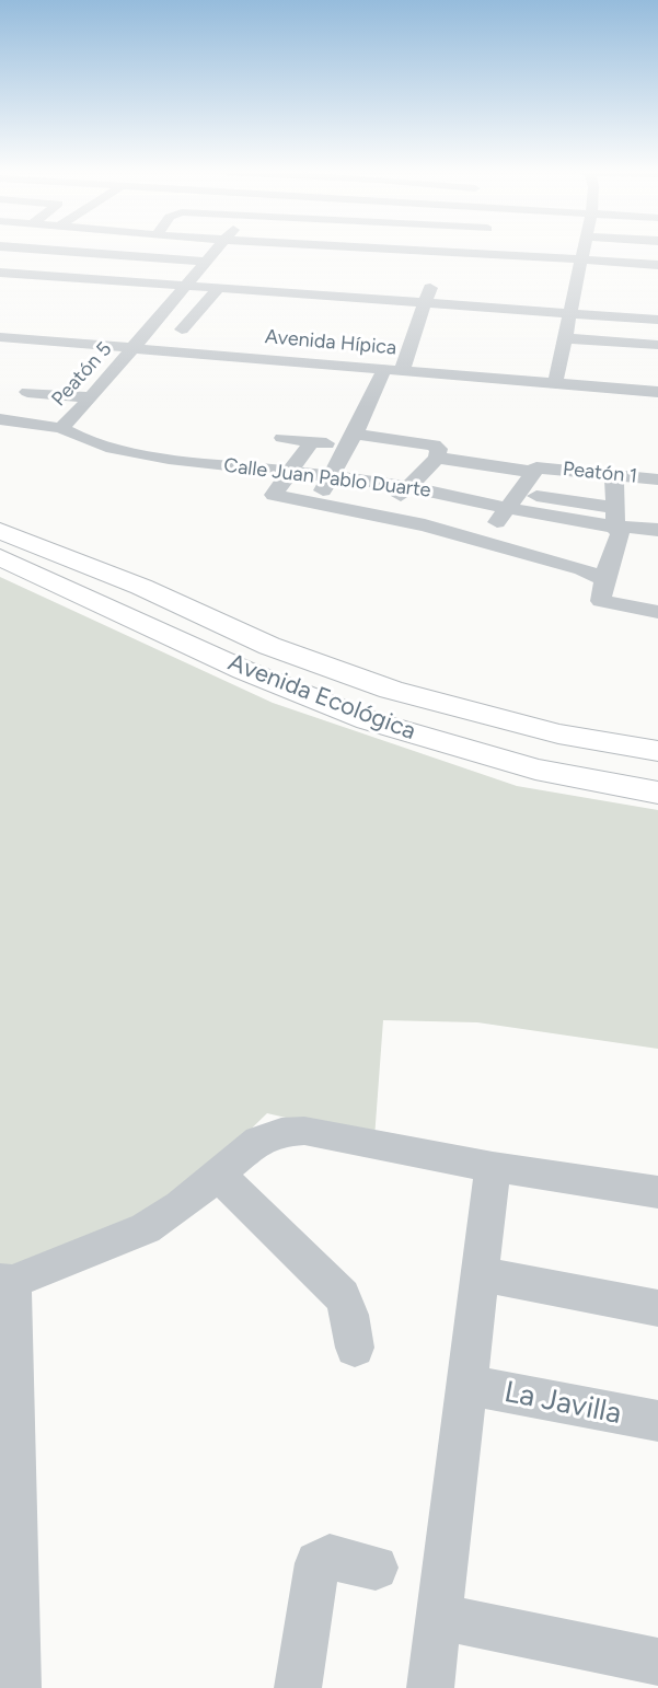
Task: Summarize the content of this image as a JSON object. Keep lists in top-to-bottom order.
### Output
{
  "streets": {
    "main road": ["Avenida Ecológica"],
    "street": [
      "Avenida Hípica",
      "Peatón 5",
      "Peatón 1",
      "Calle Juan Pablo Duarte",
      "La Javilla"
    ]
  },
  "crossings": [
    ["Avenida Hípica", "Peatón 5"],
    ["Peatón 5", "Calle Juan Pablo Duarte"]
  ]
}
